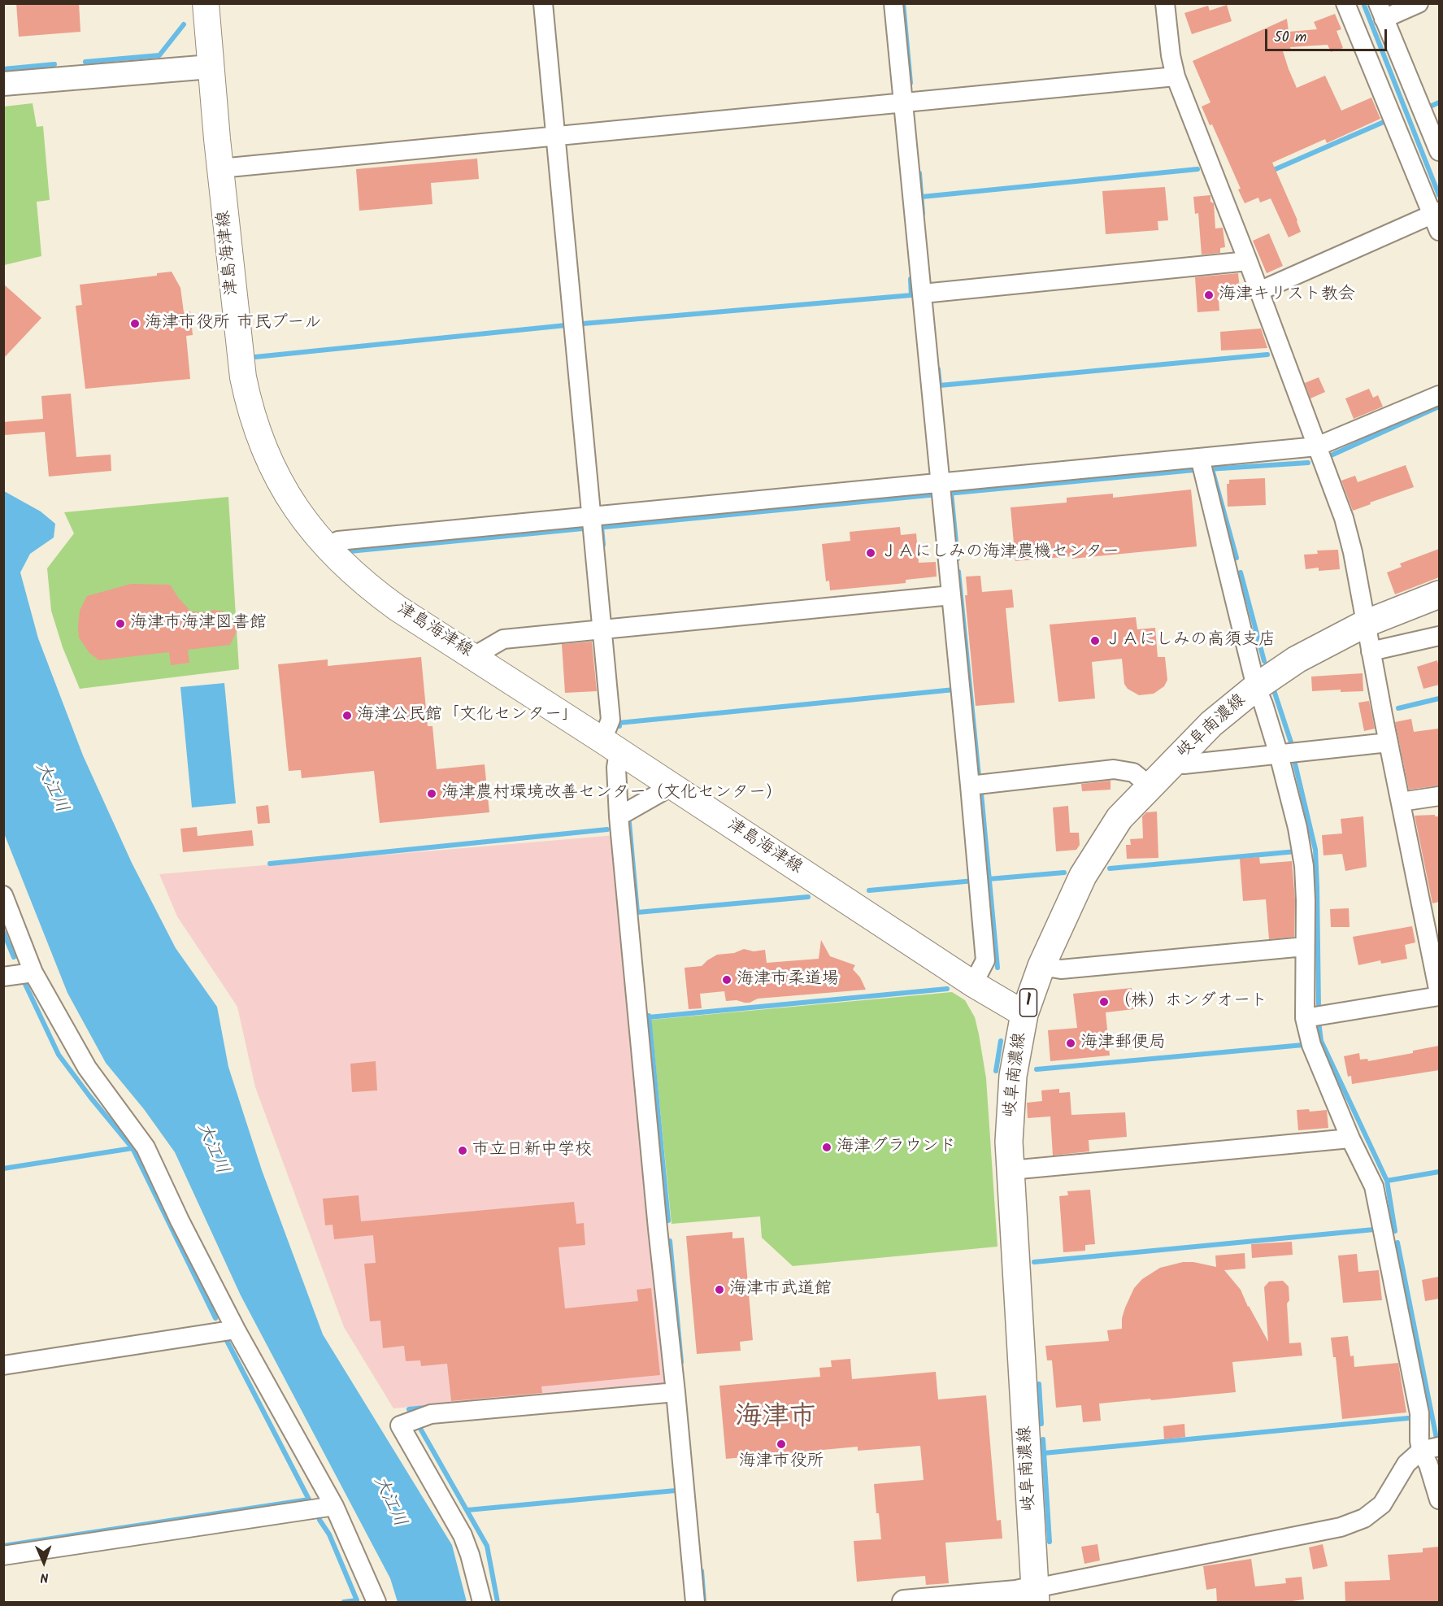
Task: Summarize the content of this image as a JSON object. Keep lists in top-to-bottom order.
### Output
{
  "streets": {
    "main road": ["津島海津線", "岐阜南濃線", "1"]
  },
  "crossings": [
    ["津島海津線", "岐阜南濃線"]
  ],
  "districts": ["海津市"],
  "water": ["大江川"],
  "places": [
    "海津キリスト教会",
    "海津市役所 市民プール",
    "ＪＡにしみの海津農機センター",
    "海津市海津図書館",
    "ＪＡにしみの高須支店",
    "海津公民館「文化センター」",
    "海津農村環境改善センター（文化センター）",
    "海津市柔道場",
    "（株）ホンダオート",
    "海津郵便局",
    "海津グラウンド",
    "市立日新中学校",
    "海津市武道館",
    "海津市役所"
  ],
  "scale_bar": "50 m",
  "north": "bottom"
}
